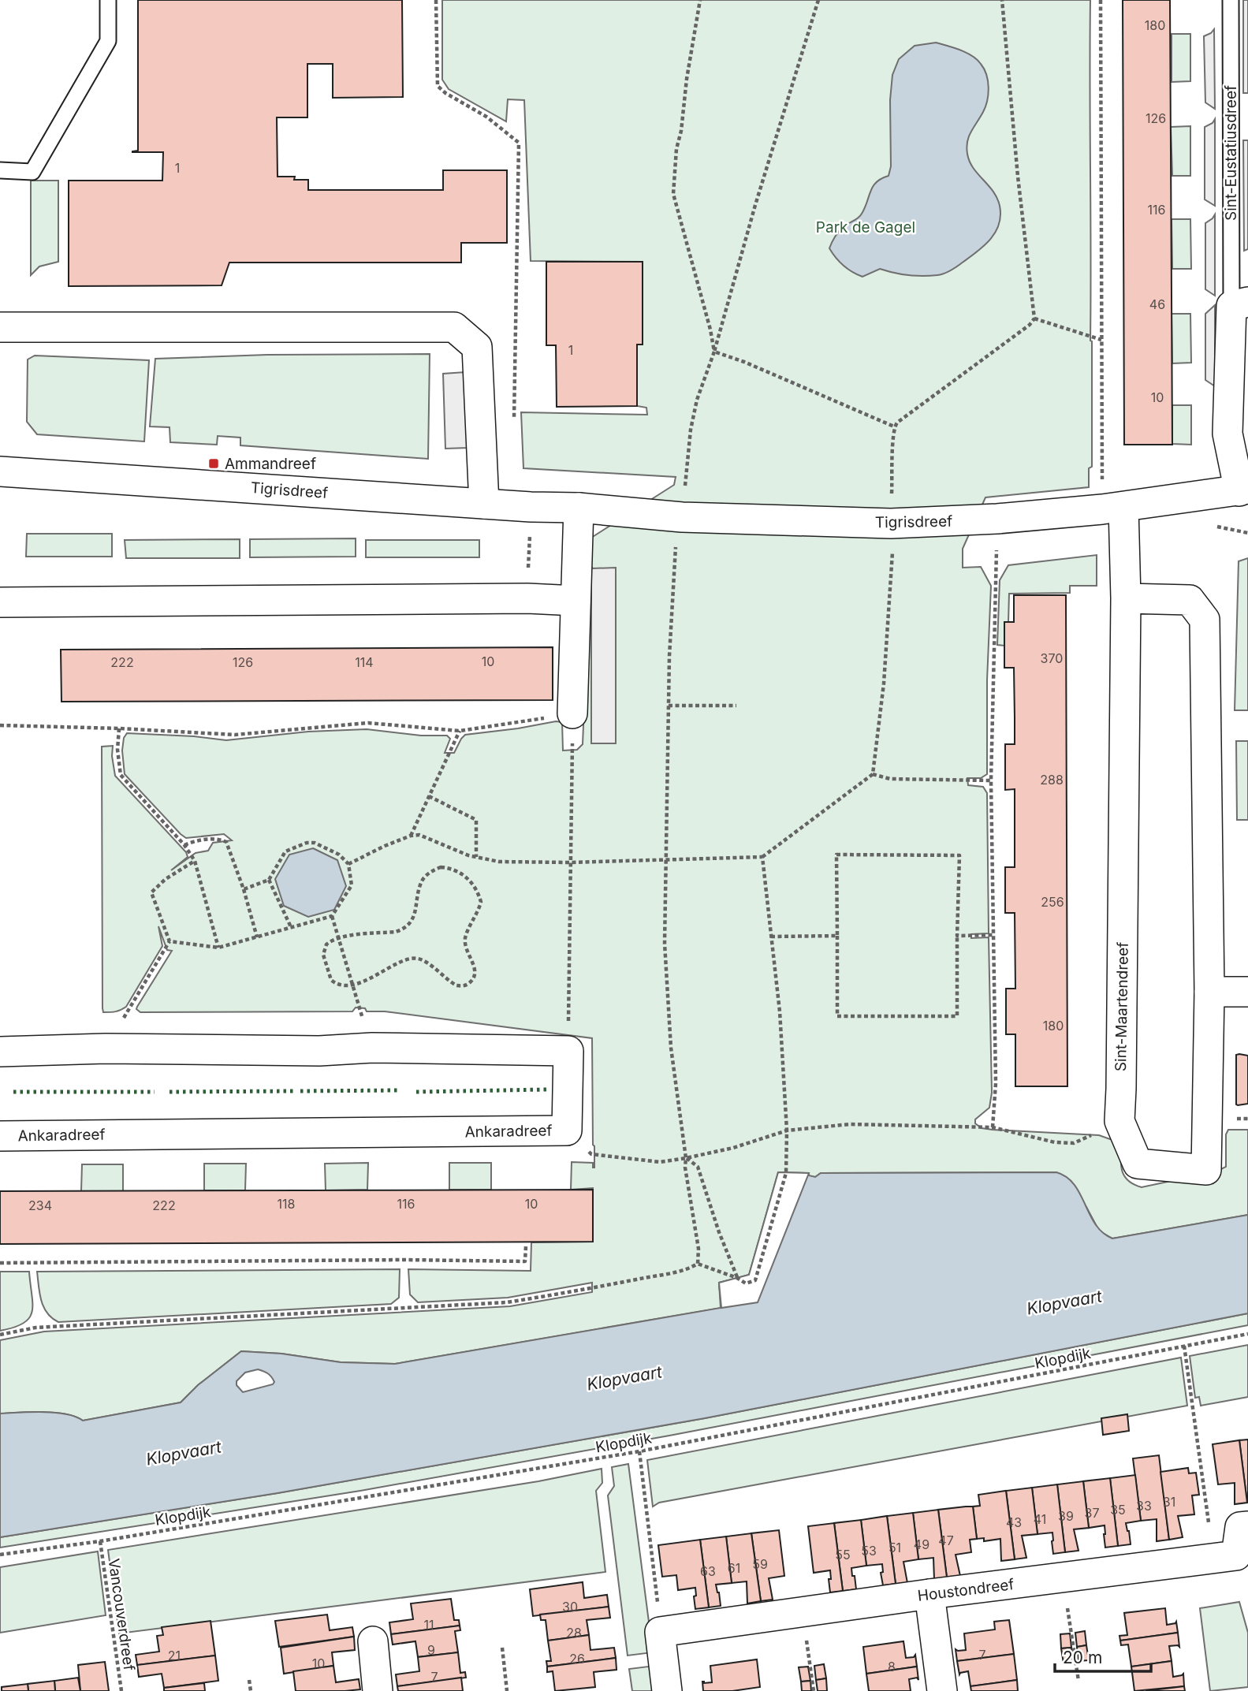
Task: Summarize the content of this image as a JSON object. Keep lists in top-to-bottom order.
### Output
{
  "streets": {
    "street": [
      "Sint-Eustatiusdreef",
      "Tigrisdreef",
      "Sint-Maartendreef",
      "Ankaradreef",
      "Houstondreef"
    ],
    "path": ["Klopdijk", "Vancouverdreef"]
  },
  "crossings": [
    ["Sint-Eustatiusdreef", "Tigrisdreef"],
    ["Tigrisdreef", "Sint-Maartendreef"],
    ["Klopdijk", "Vancouverdreef"]
  ],
  "water": ["Klopvaart"],
  "parks": ["Park de Gagel"],
  "places": {
    "transit": ["Ammandreef"]
  },
  "house_numbers": [
    "180",
    "126",
    "1",
    "116",
    "46",
    "1",
    "10",
    "370",
    "10",
    "222",
    "126",
    "114",
    "288",
    "256",
    "180",
    "118",
    "116",
    "10",
    "234",
    "222",
    "31",
    "33",
    "35",
    "37",
    "39",
    "41",
    "43",
    "47",
    "49",
    "51",
    "53",
    "55",
    "59",
    "61",
    "63",
    "30",
    "11",
    "28",
    "9",
    "7",
    "21",
    "26",
    "10",
    "8",
    "7"
  ],
  "scale_bar": "20 m"
}
